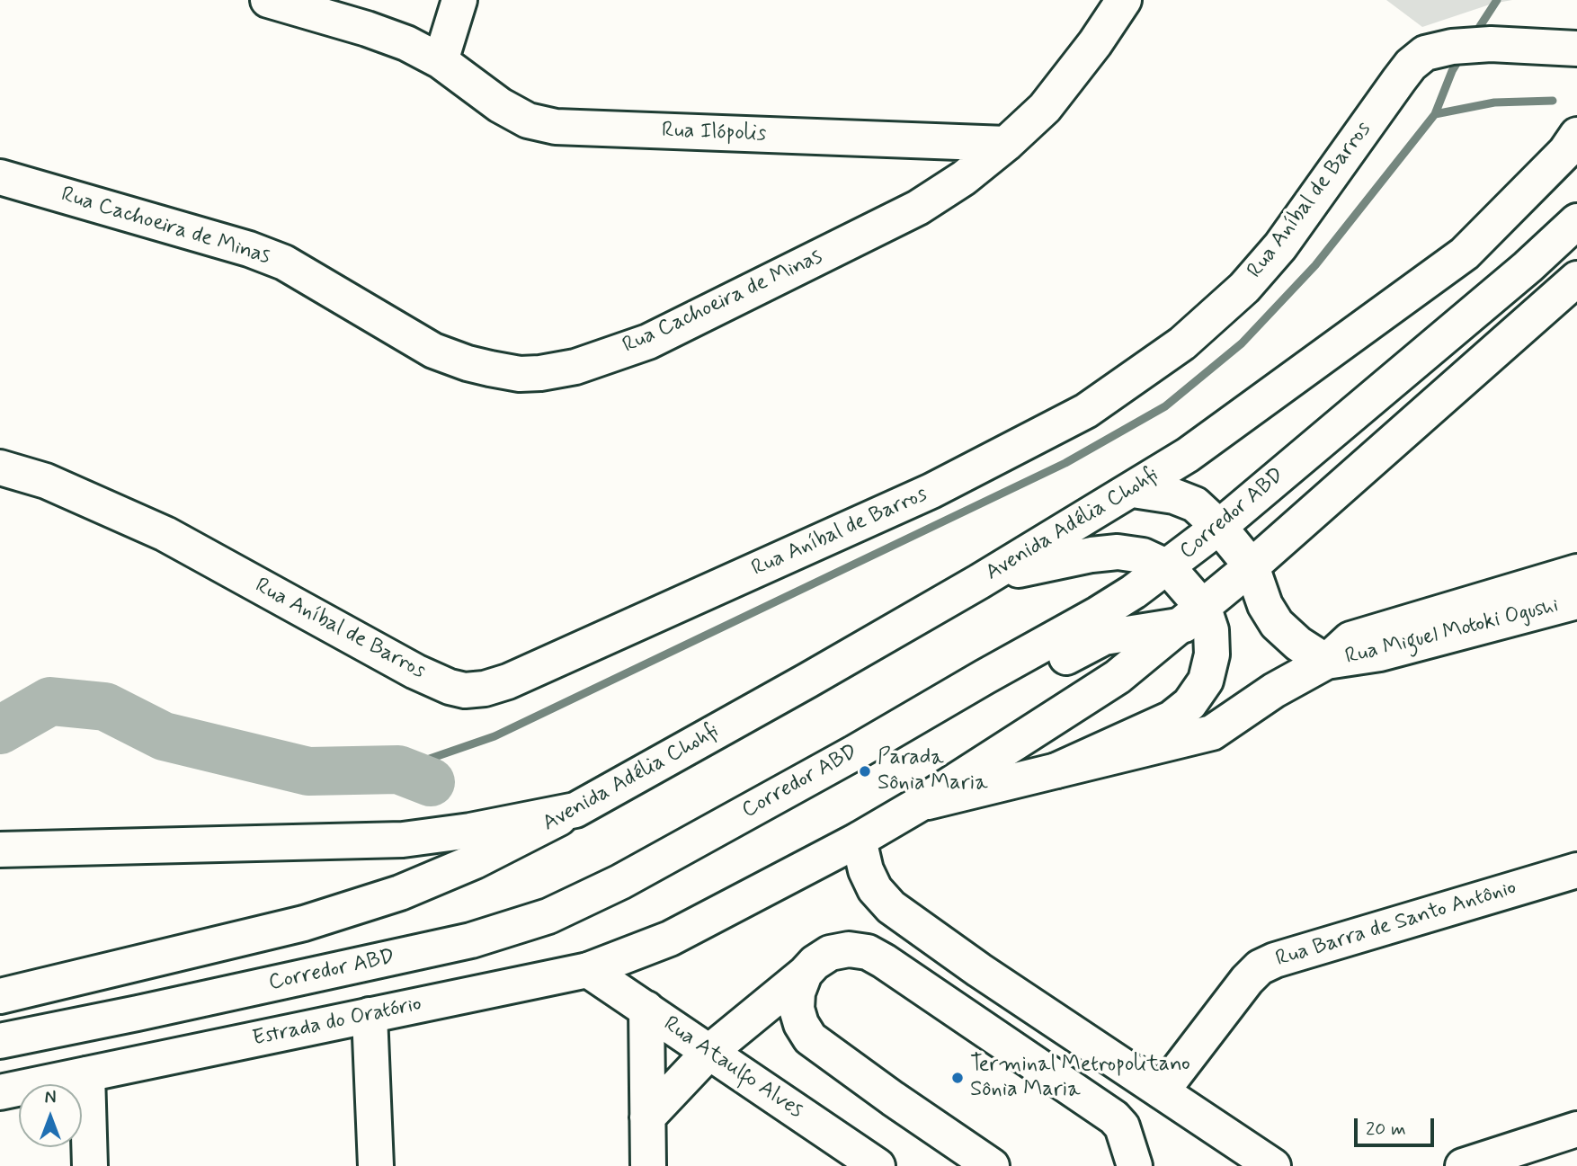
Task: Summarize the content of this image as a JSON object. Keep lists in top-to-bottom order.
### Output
{
  "streets": {
    "main road": [
      "Rua Ilópolis",
      "Rua Aníbal de Barros",
      "Rua Cachoeira de Minas",
      "Corredor ABD",
      "Avenida Adélia Chohfi",
      "Rua Miguel Motoki Ogushi",
      "Rua Barra de Santo Antônio",
      "Estrada do Oratório",
      "Rua Ataulfo Alves"
    ]
  },
  "crossings": [
    ["Rua Ilópolis", "Rua Cachoeira de Minas"],
    ["Corredor ABD", "Rua Miguel Motoki Ogushi"],
    ["Avenida Adélia Chohfi", "Rua Miguel Motoki Ogushi"],
    ["Estrada do Oratório", "Rua Ataulfo Alves"]
  ],
  "places": ["Parada Sônia Maria", "Terminal Metropolitano Sônia Maria"],
  "scale_bar": "20 m",
  "north": "top"
}
